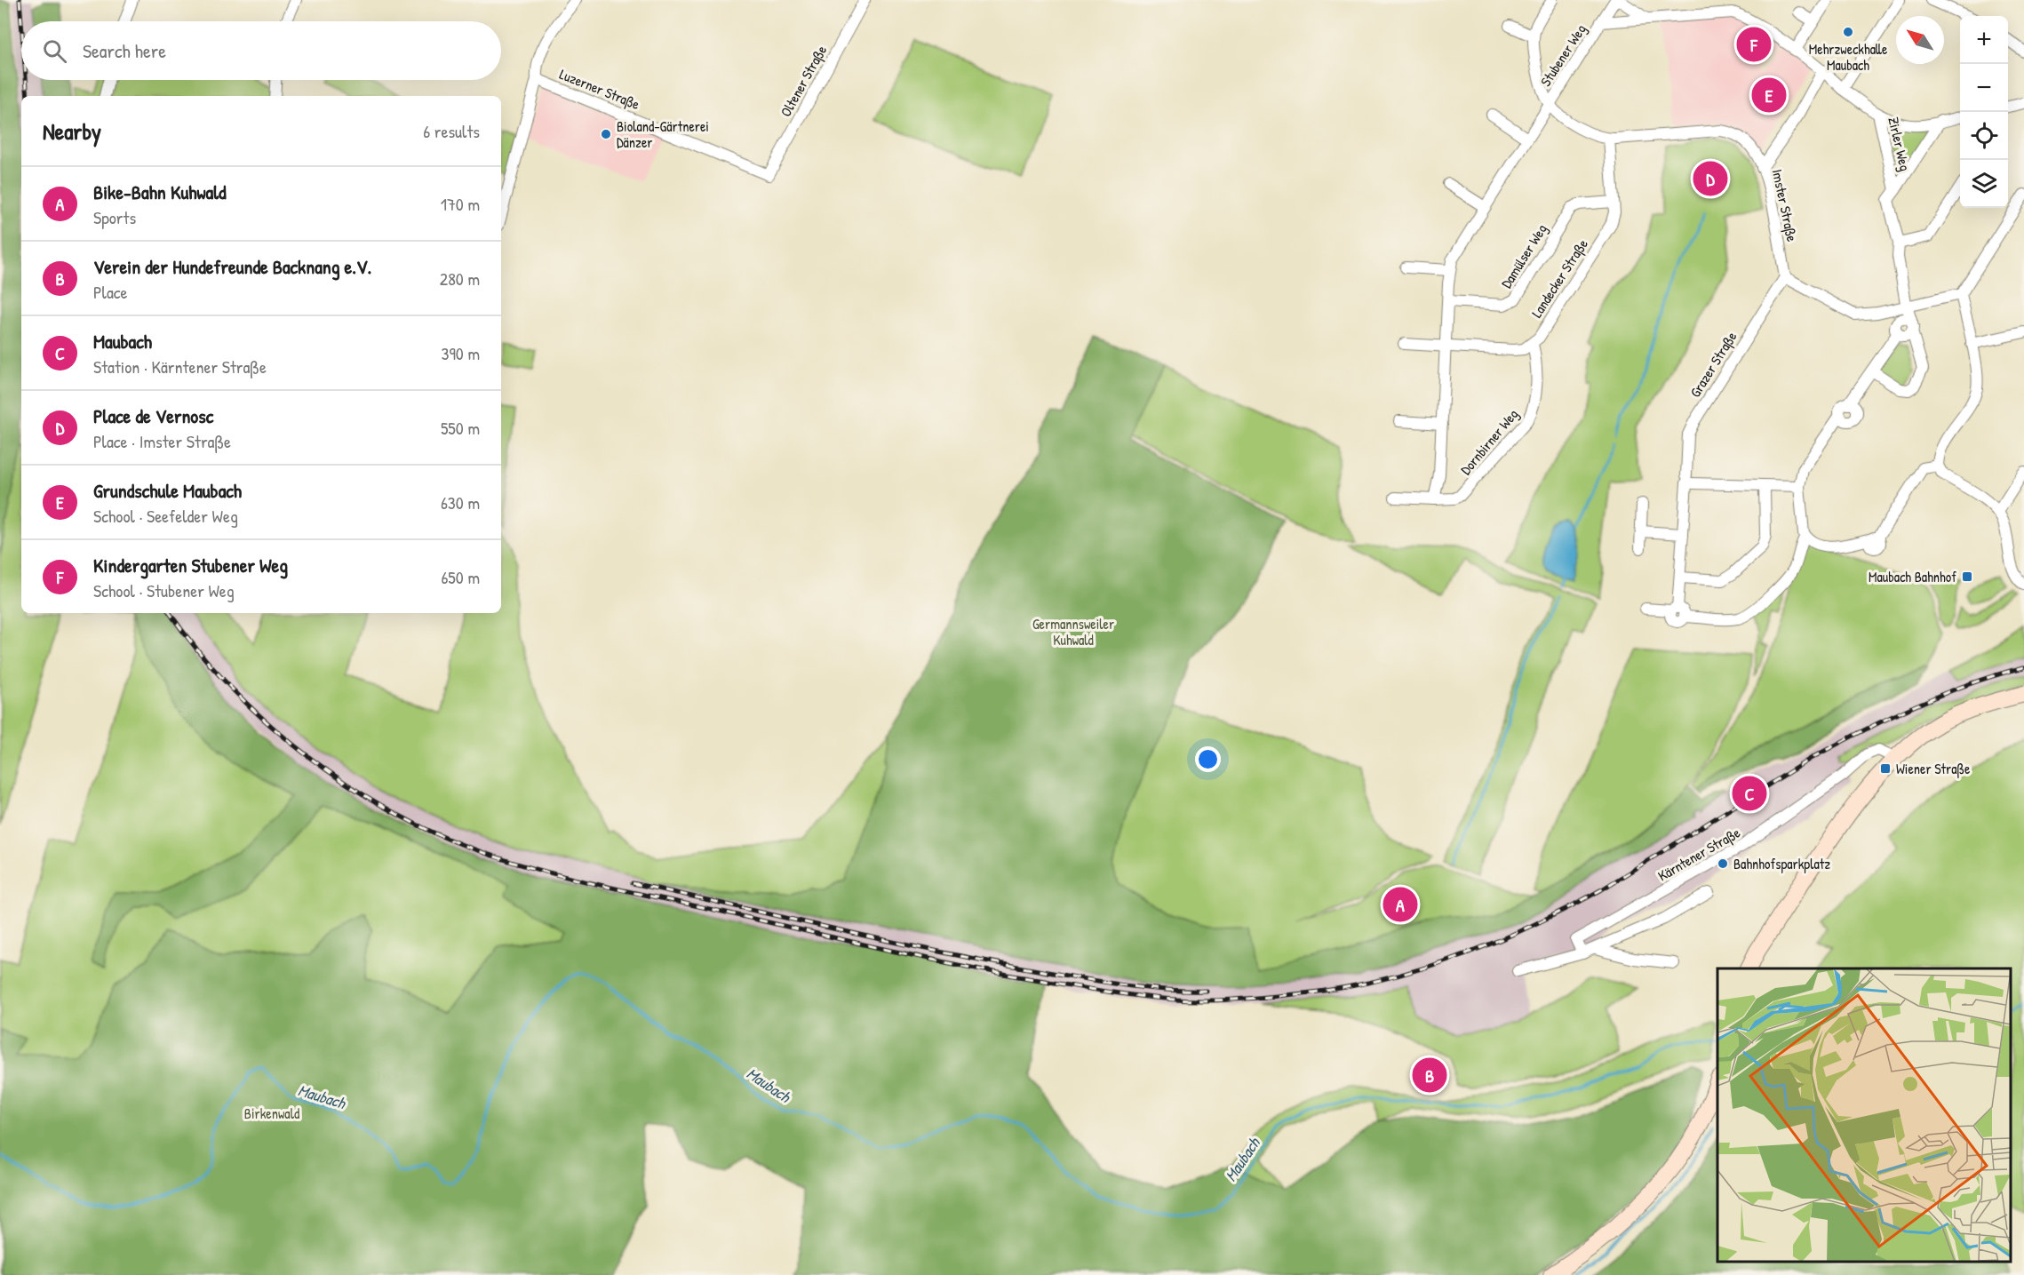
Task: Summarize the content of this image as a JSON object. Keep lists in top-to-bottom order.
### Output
{
  "streets": {
    "street": [
      "Stubener Weg",
      "Oltener Straße",
      "Luzerner Straße",
      "Zirler Weg",
      "Imster Straße",
      "Damülser Weg",
      "Landecker Straße",
      "Grazer Straße",
      "Dornbirner Weg",
      "Kärntener Straße"
    ]
  },
  "crossings": [
    ["Stubener Weg", "Zirler Weg"],
    ["Stubener Weg", "Imster Straße"],
    ["Stubener Weg", "Dornbirner Weg"],
    ["Oltener Straße", "Luzerner Straße"],
    ["Imster Straße", "Landecker Straße"],
    ["Imster Straße", "Grazer Straße"],
    ["Imster Straße", "Dornbirner Weg"],
    ["Damülser Weg", "Landecker Straße"],
    ["Damülser Weg", "Dornbirner Weg"],
    ["Landecker Straße", "Dornbirner Weg"]
  ],
  "water": ["Maubach"],
  "parks": ["Germannsweiler Kuhwald", "Birkenwald"],
  "places": {
    "other": ["Mehrzweckhalle Maubach", "Bioland-Gärtnerei Dänzer", "Bahnhofsparkplatz"],
    "transit": ["Maubach Bahnhof", "Wiener Straße"]
  },
  "north": "top left",
  "page": {
    "map_buttons": ["+", "−"],
    "search": "Search here",
    "pins": [
      "F",
      "E",
      "D",
      "C",
      "A",
      "B"
    ],
    "heading": ["Nearby", "6 results"],
    "list": [
      {
        "mark": "A",
        "name": "Bike-Bahn Kuhwald",
        "note": "Sports",
        "value": "170 m"
      },
      {
        "mark": "B",
        "name": "Verein der Hundefreunde Backnang e.V.",
        "note": "Place",
        "value": "280 m"
      },
      {
        "mark": "C",
        "name": "Maubach",
        "note": "Station · Kärntener Straße",
        "value": "390 m"
      },
      {
        "mark": "D",
        "name": "Place de Vernosc",
        "note": "Place · Imster Straße",
        "value": "550 m"
      },
      {
        "mark": "E",
        "name": "Grundschule Maubach",
        "note": "School · Seefelder Weg",
        "value": "630 m"
      },
      {
        "mark": "F",
        "name": "Kindergarten Stubener Weg",
        "note": "School · Stubener Weg",
        "value": "650 m"
      }
    ]
  }
}
